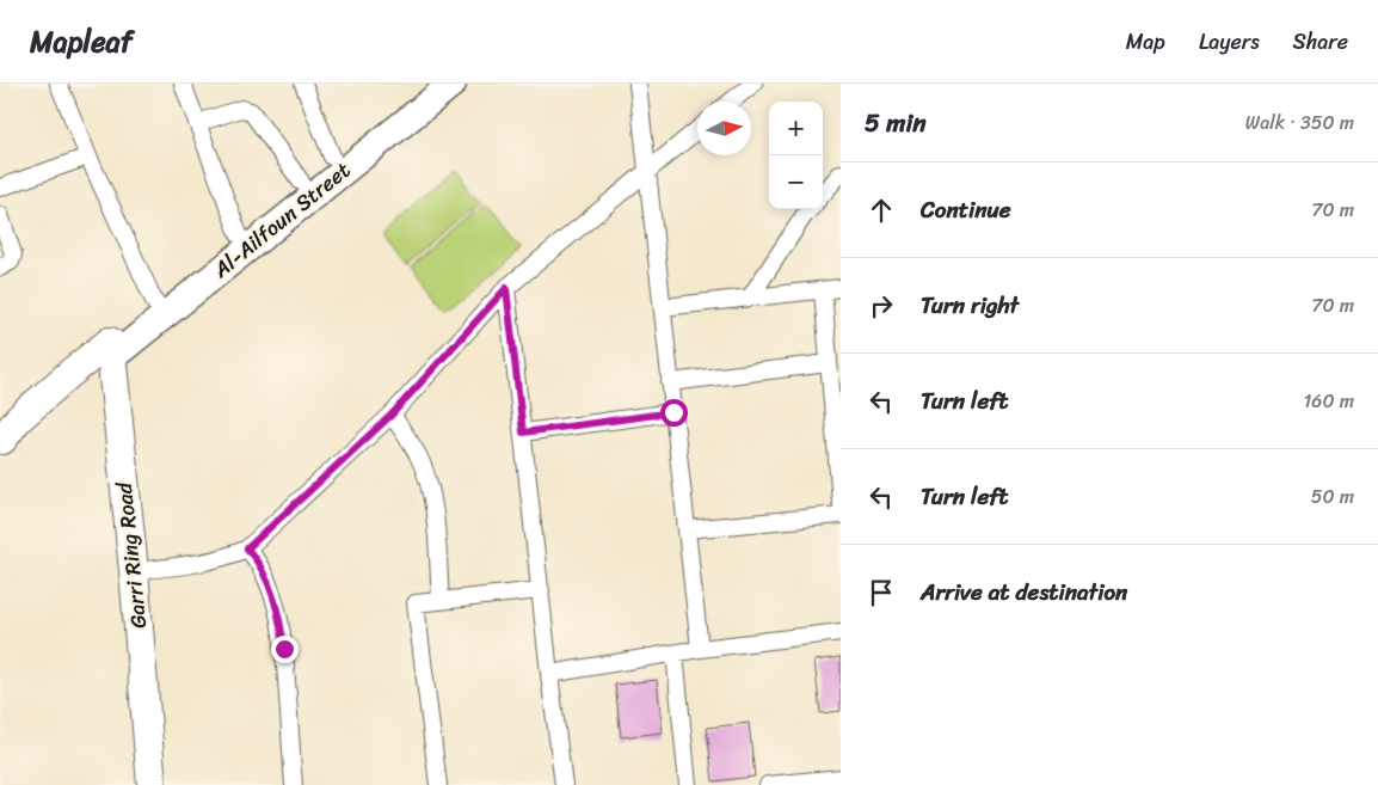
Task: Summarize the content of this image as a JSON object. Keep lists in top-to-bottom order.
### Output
{
  "streets": {
    "highway": ["Garri Ring Road"],
    "main road": ["Al-Ailfoun Street"]
  },
  "crossings": [
    ["Al-Ailfoun Street", "Garri Ring Road"]
  ],
  "north": "right",
  "page": {
    "header": "Mapleaf",
    "nav": ["Map", "Layers", "Share"],
    "heading": ["5 min", "Walk · 350 m"],
    "map_buttons": ["+", "−"],
    "list": [
      ["Continue", "70 m"],
      ["Turn right", "70 m"],
      ["Turn left", "160 m"],
      ["Turn left", "50 m"],
      "Arrive at destination"
    ]
  }
}
